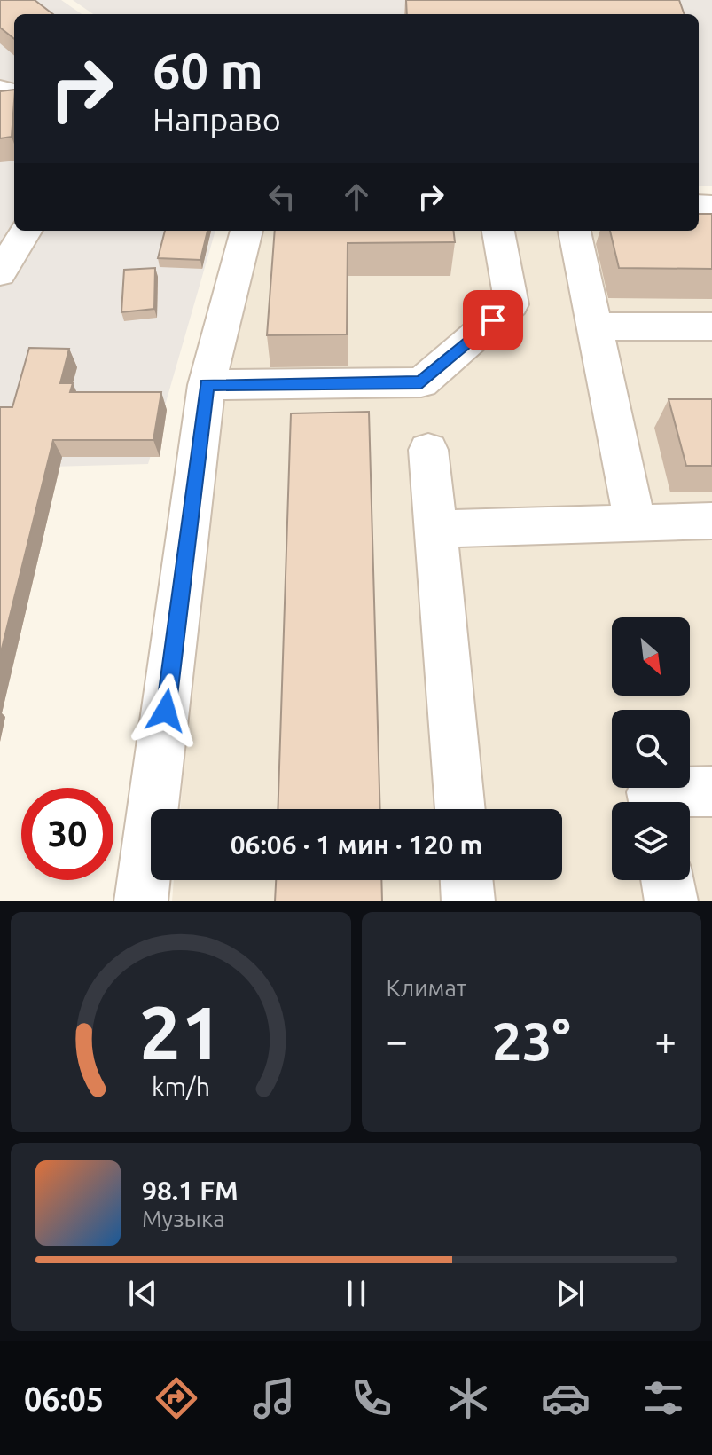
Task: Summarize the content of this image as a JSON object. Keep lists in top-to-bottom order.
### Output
{
  "north": "bottom right",
  "page": {
    "turn": ["60 m", "Направо"],
    "limit": "30",
    "trip": "06:06 · 1 мин · 120 m",
    "tile": "Климат",
    "heat": ["−", "23°", "+"],
    "song": ["98.1 FM", "Музыка"],
    "tabs": "06:05",
    "gauge": ["21", "km/h"]
  }
}
